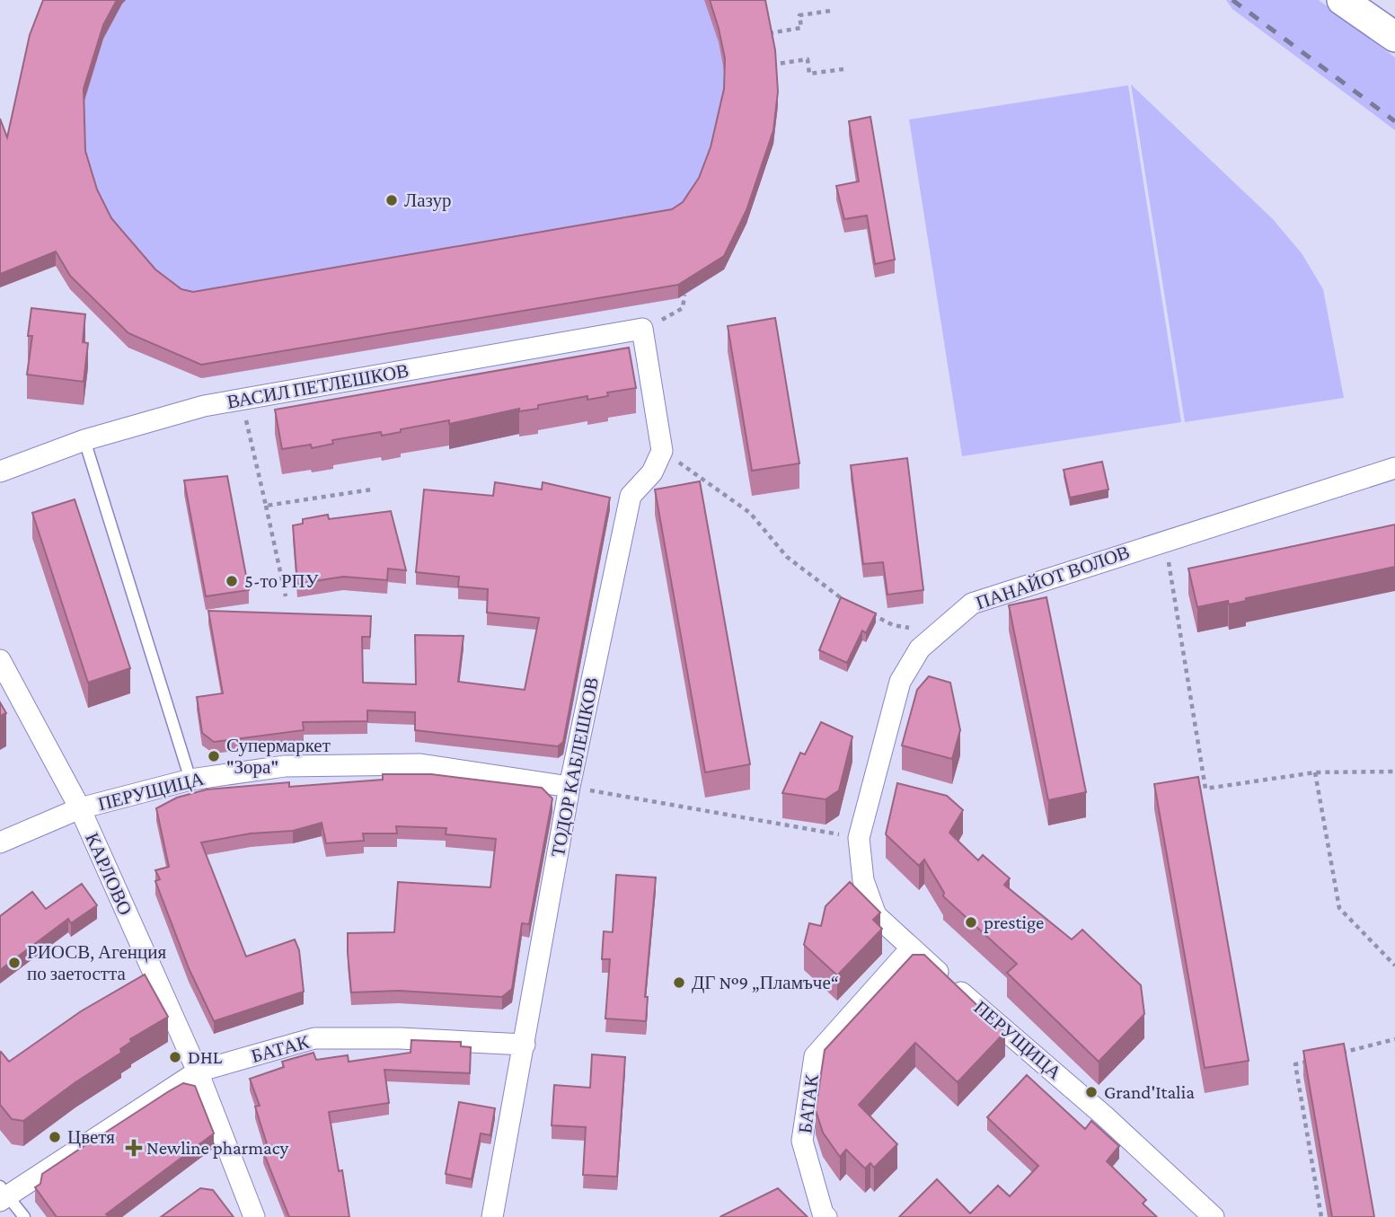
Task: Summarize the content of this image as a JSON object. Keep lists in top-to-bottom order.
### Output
{
  "streets": {
    "street": [
      "ВАСИЛ ПЕТЛЕШКОВ",
      "ПАНАЙОТ ВОЛОВ",
      "ТОДОР КАБЛЕШКОВ",
      "ПЕРУЩИЦА",
      "КАРЛОВО",
      "БАТАК"
    ]
  },
  "crossings": [
    ["ПАНАЙОТ ВОЛОВ", "ПЕРУЩИЦА"],
    ["ТОДОР КАБЛЕШКОВ", "ПЕРУЩИЦА"],
    ["ТОДОР КАБЛЕШКОВ", "БАТАК"],
    ["ПЕРУЩИЦА", "КАРЛОВО"],
    ["ПЕРУЩИЦА", "БАТАК"],
    ["КАРЛОВО", "БАТАК"]
  ],
  "places": {
    "other": [
      "Лазур",
      "5-то РПУ",
      "Супермаркет \"Зора\"",
      "prestige",
      "РИОСВ, Агенция по заетостта",
      "ДГ №9 „Пламъче“",
      "DHL",
      "Grand'Italia",
      "Цветя"
    ],
    "health": ["Newline pharmacy"]
  }
}
